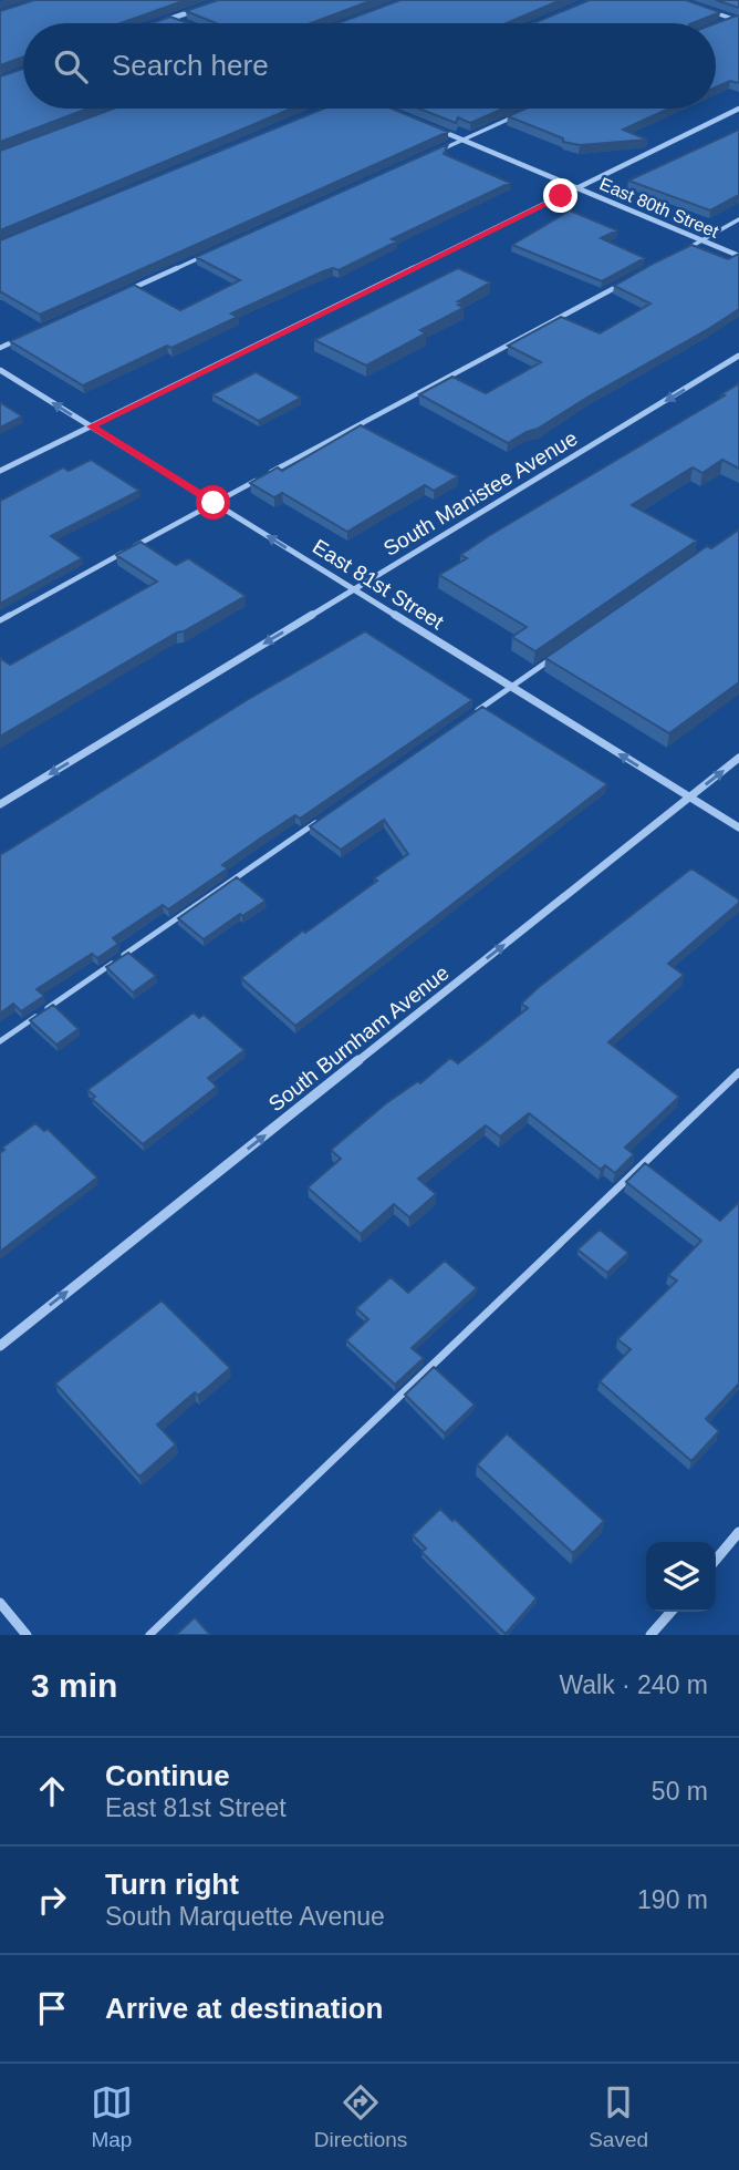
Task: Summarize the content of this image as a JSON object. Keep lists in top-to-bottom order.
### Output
{
  "streets": {
    "street": [
      "East 80th Street",
      "South Manistee Avenue",
      "East 81st Street",
      "South Burnham Avenue"
    ]
  },
  "crossings": [
    ["South Manistee Avenue", "East 81st Street"],
    ["East 81st Street", "South Burnham Avenue"]
  ],
  "one_way": ["South Manistee Avenue", "East 81st Street", "South Burnham Avenue"],
  "page": {
    "search": "Search here",
    "heading": ["3 min", "Walk · 240 m"],
    "list": [
      ["Continue", "East 81st Street", "50 m"],
      ["Turn right", "South Marquette Avenue", "190 m"],
      "Arrive at destination"
    ],
    "nav": ["Map", "Directions", "Saved"]
  }
}
